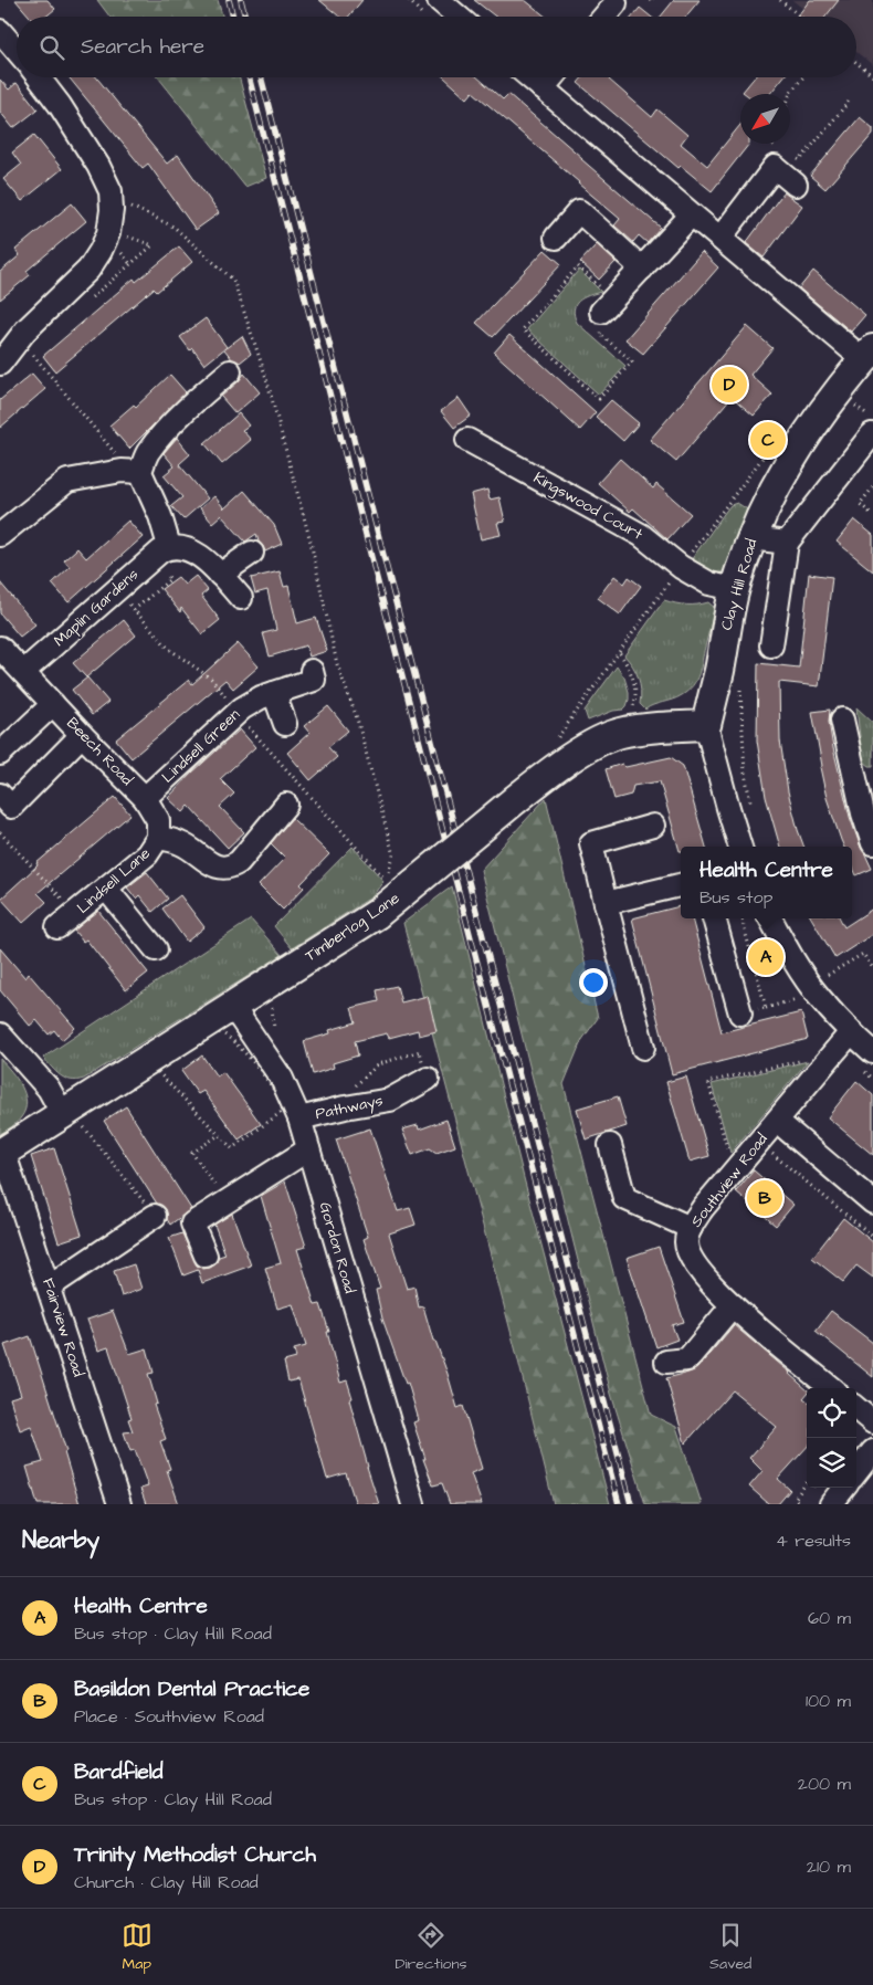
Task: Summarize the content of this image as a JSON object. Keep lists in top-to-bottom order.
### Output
{
  "streets": {
    "main road": ["Clay Hill Road", "Timberlog Lane"],
    "street": [
      "Kingswood Court",
      "Maplin Gardens",
      "Lindsell Green",
      "Beech Road",
      "Lindsell Lane",
      "Pathways",
      "Southview Road",
      "Gordon Road",
      "Fairview Road"
    ]
  },
  "crossings": [
    ["Kingswood Court", "Clay Hill Road"],
    ["Clay Hill Road", "Timberlog Lane"],
    ["Maplin Gardens", "Beech Road"],
    ["Lindsell Green", "Beech Road"],
    ["Lindsell Green", "Lindsell Lane"],
    ["Beech Road", "Lindsell Lane"],
    ["Timberlog Lane", "Gordon Road"],
    ["Timberlog Lane", "Fairview Road"],
    ["Pathways", "Gordon Road"]
  ],
  "north": "bottom left",
  "page": {
    "search": "Search here",
    "pins": [
      "D",
      "C",
      "A",
      "B"
    ],
    "popup": ["Health Centre", "Bus stop"],
    "heading": ["Nearby", "4 results"],
    "list": [
      {
        "mark": "A",
        "name": "Health Centre",
        "note": "Bus stop · Clay Hill Road",
        "value": "60 m"
      },
      {
        "mark": "B",
        "name": "Basildon Dental Practice",
        "note": "Place · Southview Road",
        "value": "100 m"
      },
      {
        "mark": "C",
        "name": "Bardfield",
        "note": "Bus stop · Clay Hill Road",
        "value": "200 m"
      },
      {
        "mark": "D",
        "name": "Trinity Methodist Church",
        "note": "Church · Clay Hill Road",
        "value": "210 m"
      }
    ],
    "nav": ["Map", "Directions", "Saved"]
  }
}
